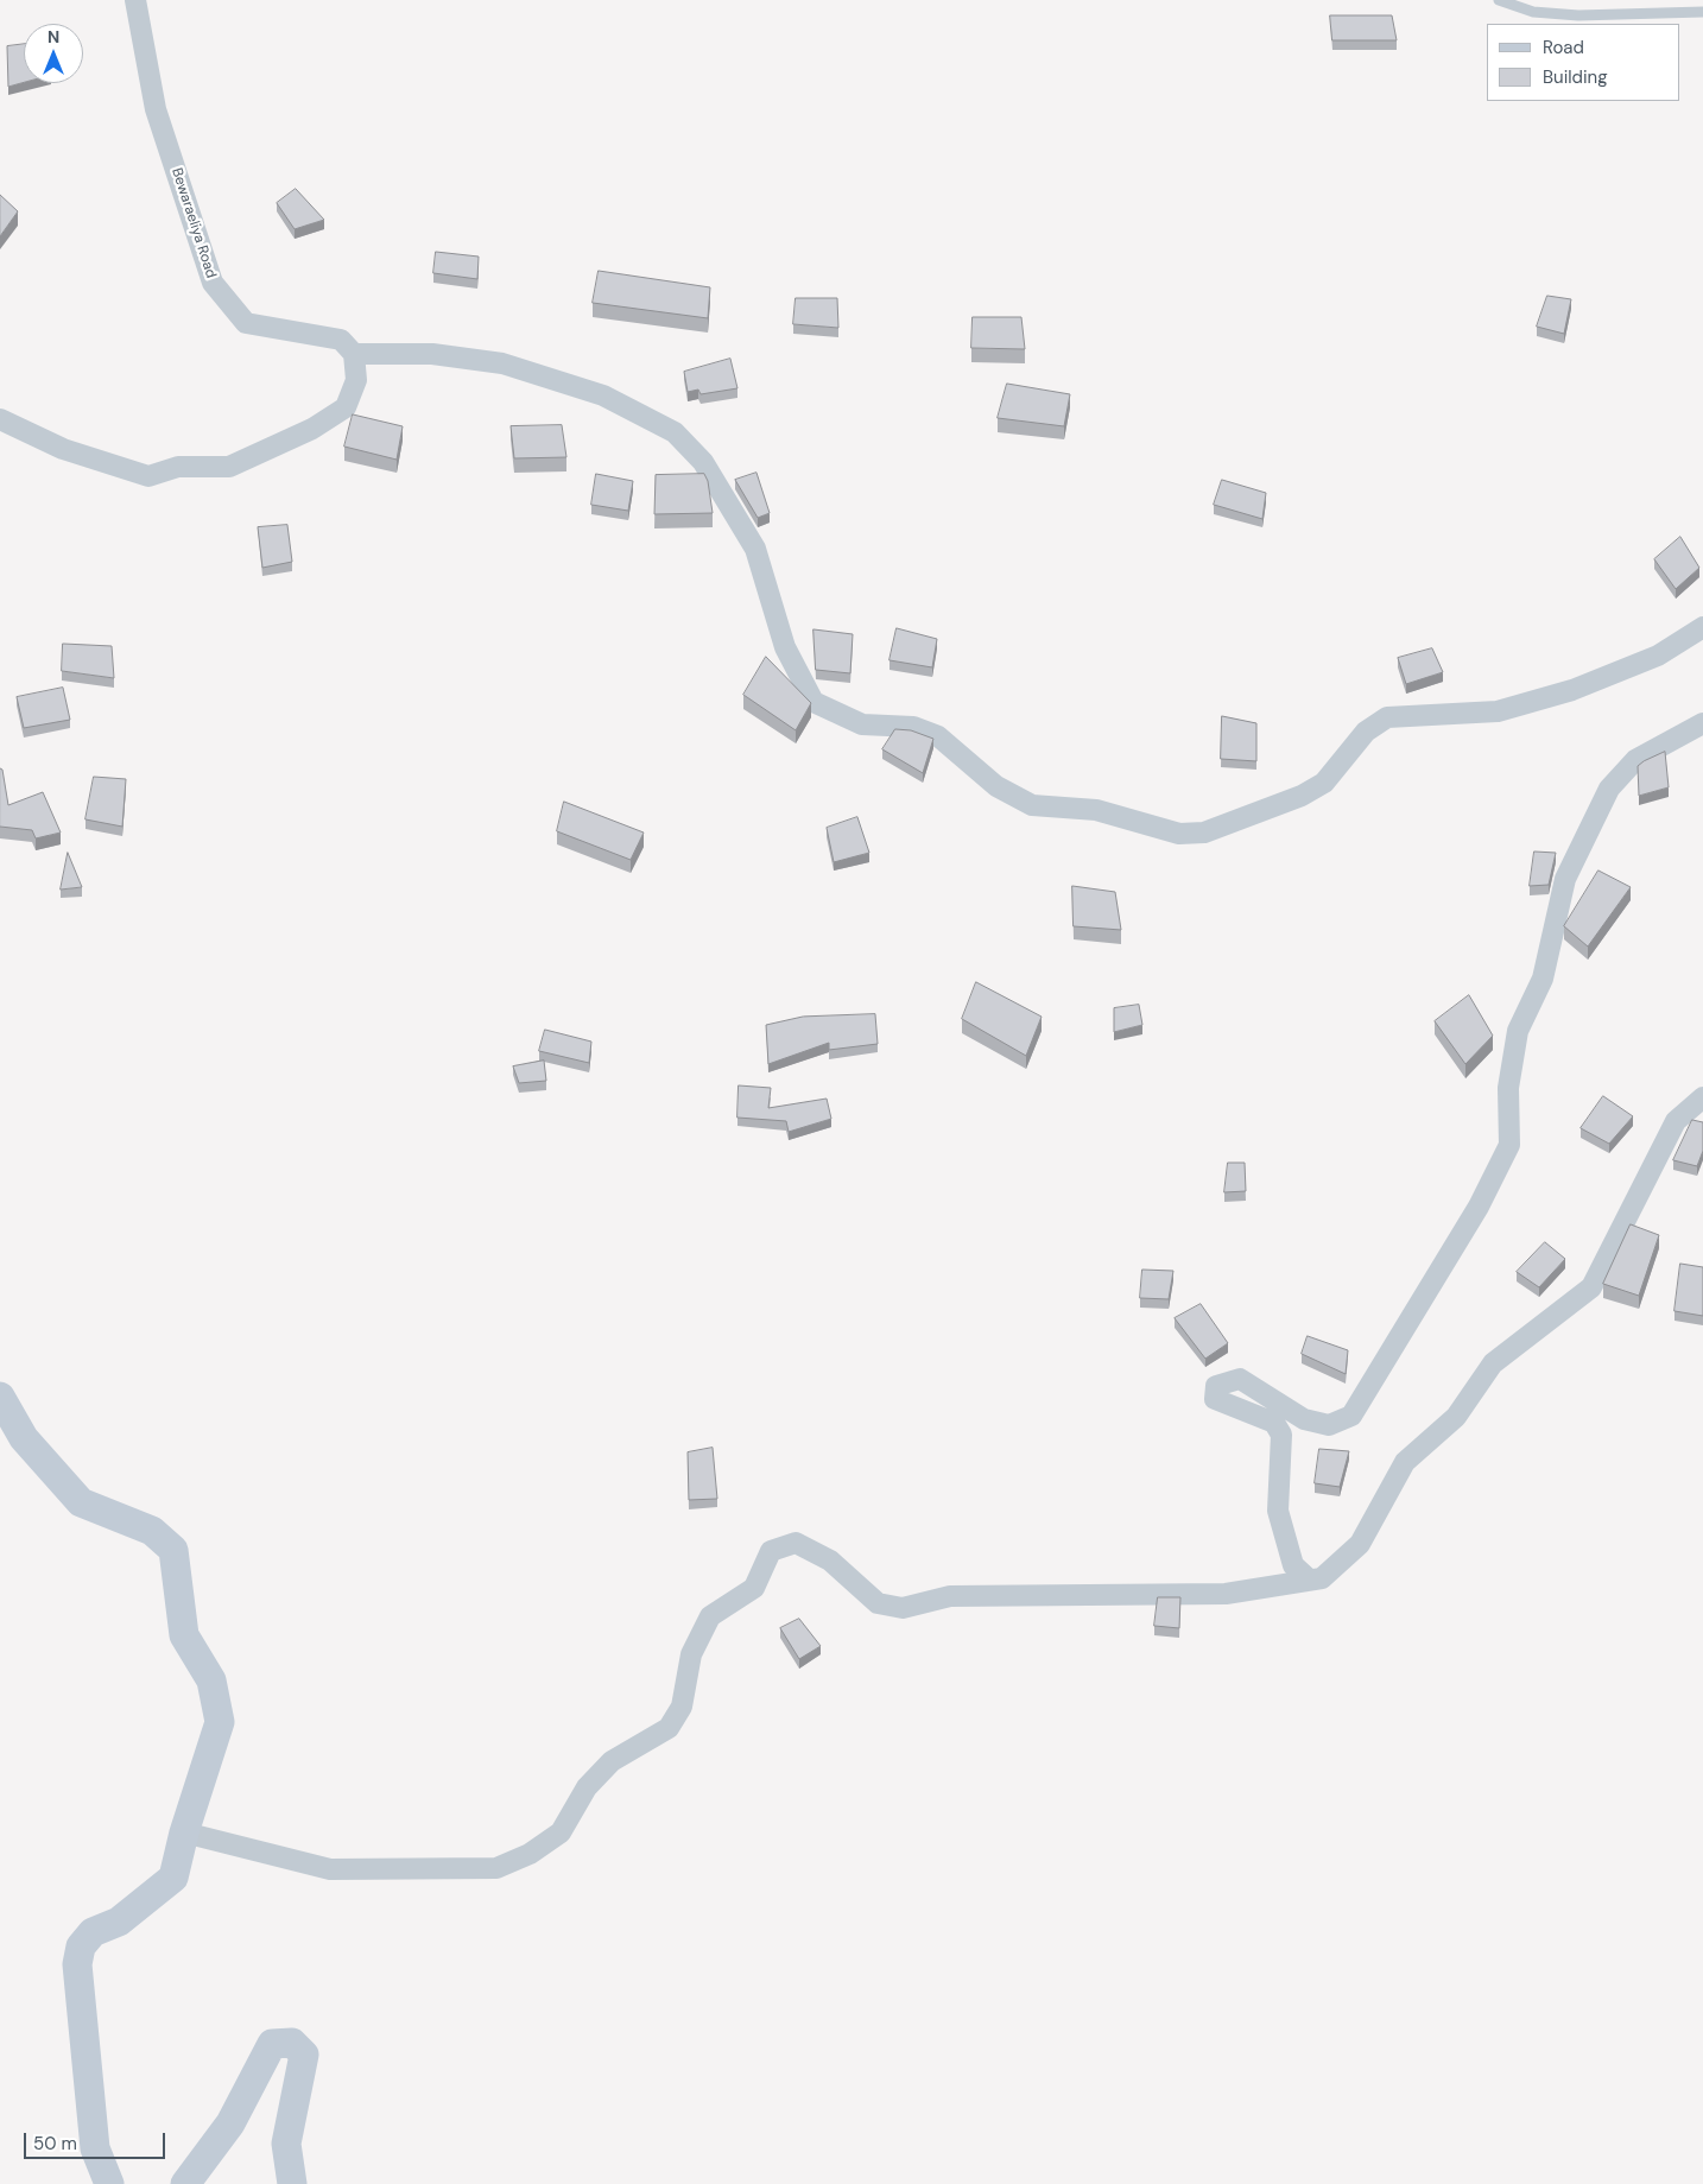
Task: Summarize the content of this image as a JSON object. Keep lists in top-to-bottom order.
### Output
{
  "streets": {
    "street": ["Bewaraeliya Road"]
  },
  "legend": ["Road", "Building"],
  "scale_bar": "50 m",
  "north": "top"
}
